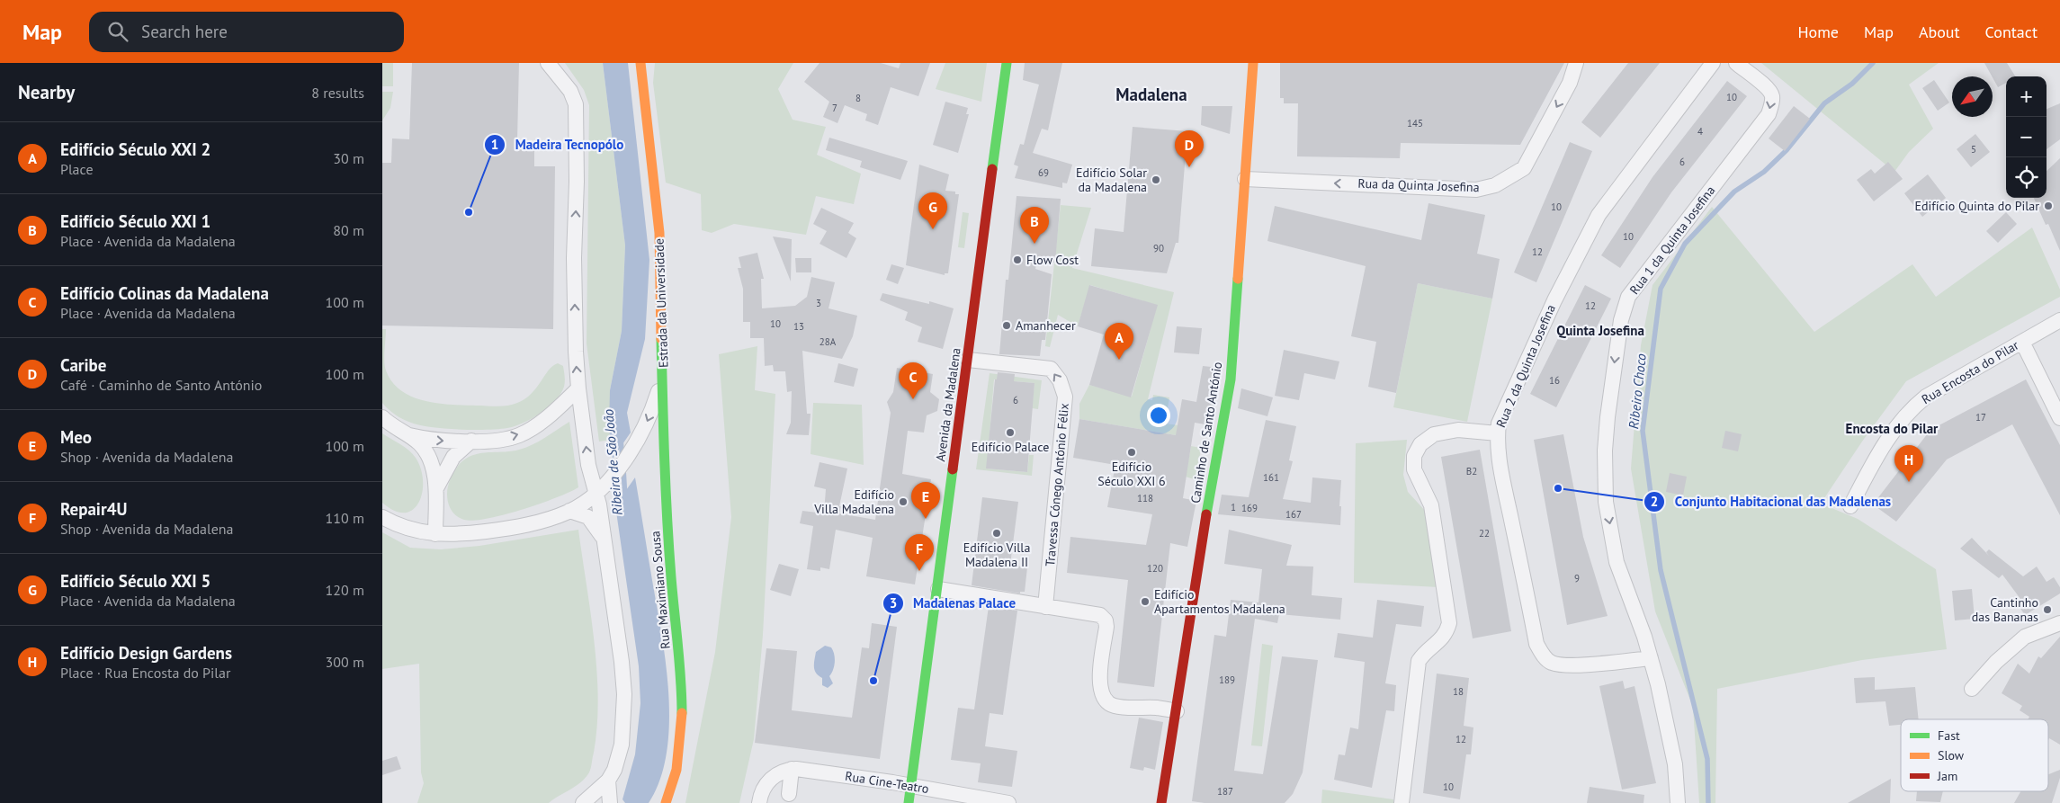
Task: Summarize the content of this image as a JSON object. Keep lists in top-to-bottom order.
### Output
{
  "streets": {
    "street": [
      "Rua da Quinta Josefina",
      "Rua 1 da Quinta Josefina",
      "Estrada da Universidade",
      "Rua 2 da Quinta Josefina",
      "Rua Encosta do Pilar",
      "Avenida da Madalena",
      "Caminho de Santo António",
      "Travessa Cónego António Félix",
      "Rua Maximiano Sousa",
      "Rua Cine-Teatro"
    ]
  },
  "crossings": [
    ["Rua da Quinta Josefina", "Caminho de Santo António"],
    ["Rua 1 da Quinta Josefina", "Rua 2 da Quinta Josefina"],
    ["Estrada da Universidade", "Rua Maximiano Sousa"],
    ["Avenida da Madalena", "Travessa Cónego António Félix"],
    ["Avenida da Madalena", "Rua Cine-Teatro"]
  ],
  "one_way": ["Rua da Quinta Josefina", "Rua 1 da Quinta Josefina"],
  "districts": ["Madalena", "Quinta Josefina", "Encosta do Pilar"],
  "water": ["Ribeiro Choco", "Ribeira de São João"],
  "places": [
    "Edifício Solar da Madalena",
    "Edifício Quinta do Pilar",
    "Madeira Tecnopólo",
    "Flow Cost",
    "Amanhecer",
    "Edifício Palace",
    "Edifício Século XXI 6",
    "Conjunto Habitacional das Madalenas",
    "Edifício Villa Madalena",
    "Edifício Villa Madalena II",
    "Edifício Apartamentos Madalena",
    "Cantinho das Bananas",
    "Madalenas Palace"
  ],
  "house_numbers": [
    "10",
    "8",
    "7",
    "145",
    "4",
    "5",
    "6",
    "69",
    "10",
    "10",
    "90",
    "12",
    "3",
    "12",
    "10",
    "13",
    "28A",
    "16",
    "6",
    "17",
    "B2",
    "161",
    "118",
    "1",
    "169",
    "167",
    "22",
    "120",
    "9",
    "189",
    "18",
    "12",
    "10",
    "187"
  ],
  "legend": ["Fast", "Slow", "Jam"],
  "north": "bottom left",
  "page": {
    "header": "Map",
    "search": "Search here",
    "nav": [
      "Home",
      "Map",
      "About",
      "Contact"
    ],
    "heading": ["Nearby", "8 results"],
    "map_buttons": ["+", "−"],
    "list": [
      {
        "mark": "A",
        "name": "Edifício Século XXI 2",
        "note": "Place",
        "value": "30 m"
      },
      {
        "mark": "B",
        "name": "Edifício Século XXI 1",
        "note": "Place · Avenida da Madalena",
        "value": "80 m"
      },
      {
        "mark": "C",
        "name": "Edifício Colinas da Madalena",
        "note": "Place · Avenida da Madalena",
        "value": "100 m"
      },
      {
        "mark": "D",
        "name": "Caribe",
        "note": "Café · Caminho de Santo António",
        "value": "100 m"
      },
      {
        "mark": "E",
        "name": "Meo",
        "note": "Shop · Avenida da Madalena",
        "value": "100 m"
      },
      {
        "mark": "F",
        "name": "Repair4U",
        "note": "Shop · Avenida da Madalena",
        "value": "110 m"
      },
      {
        "mark": "G",
        "name": "Edifício Século XXI 5",
        "note": "Place · Avenida da Madalena",
        "value": "120 m"
      },
      {
        "mark": "H",
        "name": "Edifício Design Gardens",
        "note": "Place · Rua Encosta do Pilar",
        "value": "300 m"
      }
    ],
    "pins": [
      "D",
      "G",
      "B",
      "A",
      "C",
      "H",
      "E",
      "F"
    ]
  }
}
